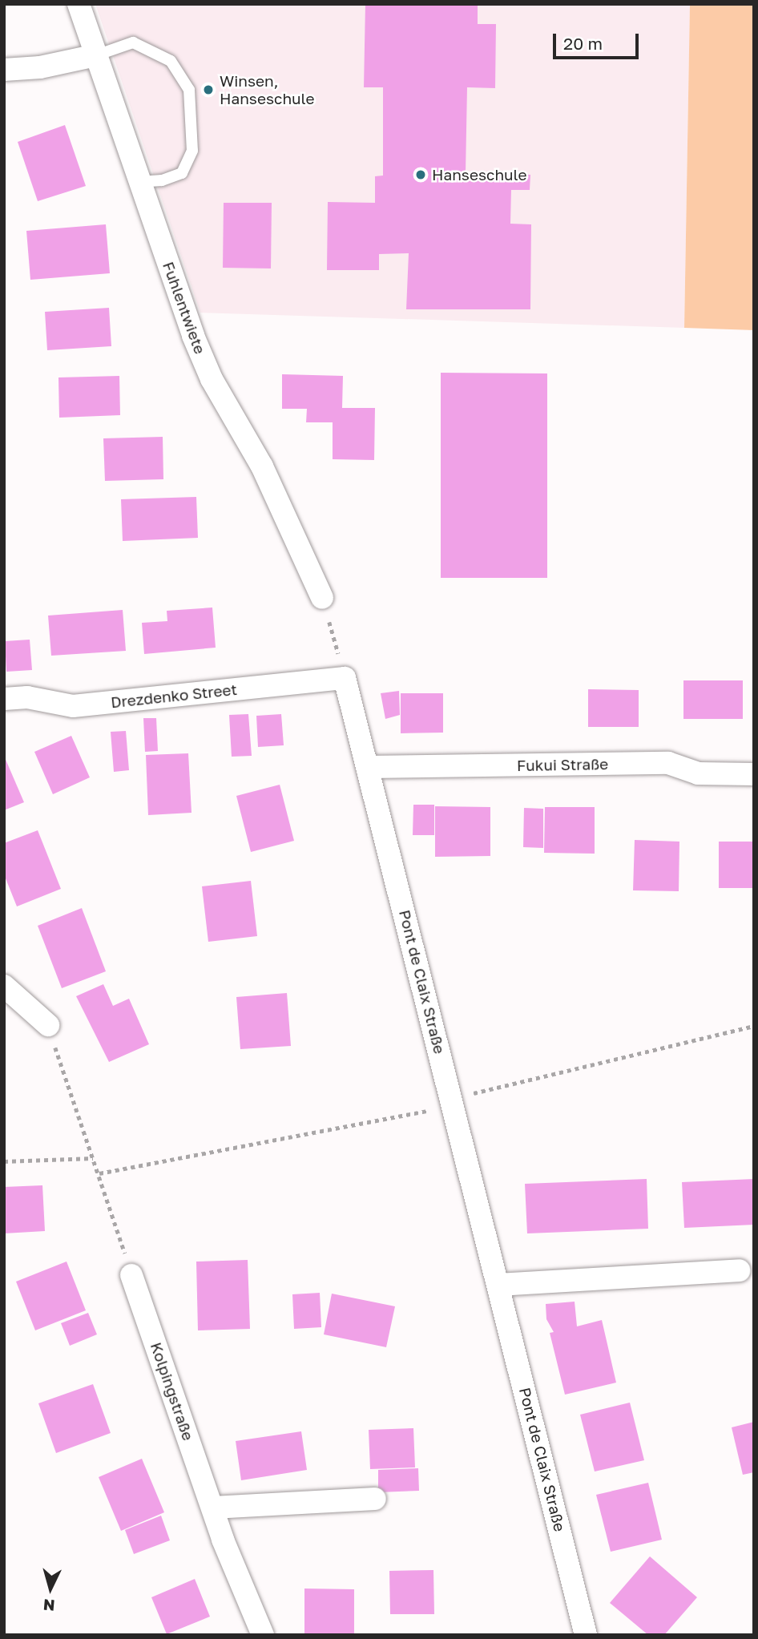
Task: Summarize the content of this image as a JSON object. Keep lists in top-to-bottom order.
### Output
{
  "streets": {
    "street": [
      "Fuhlentwiete",
      "Drezdenko Street",
      "Fukui Straße",
      "Pont de Claix Straße",
      "Kolpingstraße"
    ]
  },
  "crossings": [
    ["Drezdenko Street", "Pont de Claix Straße"],
    ["Fukui Straße", "Pont de Claix Straße"]
  ],
  "places": ["Winsen, Hanseschule", "Hanseschule"],
  "scale_bar": "20 m",
  "north": "bottom"
}
